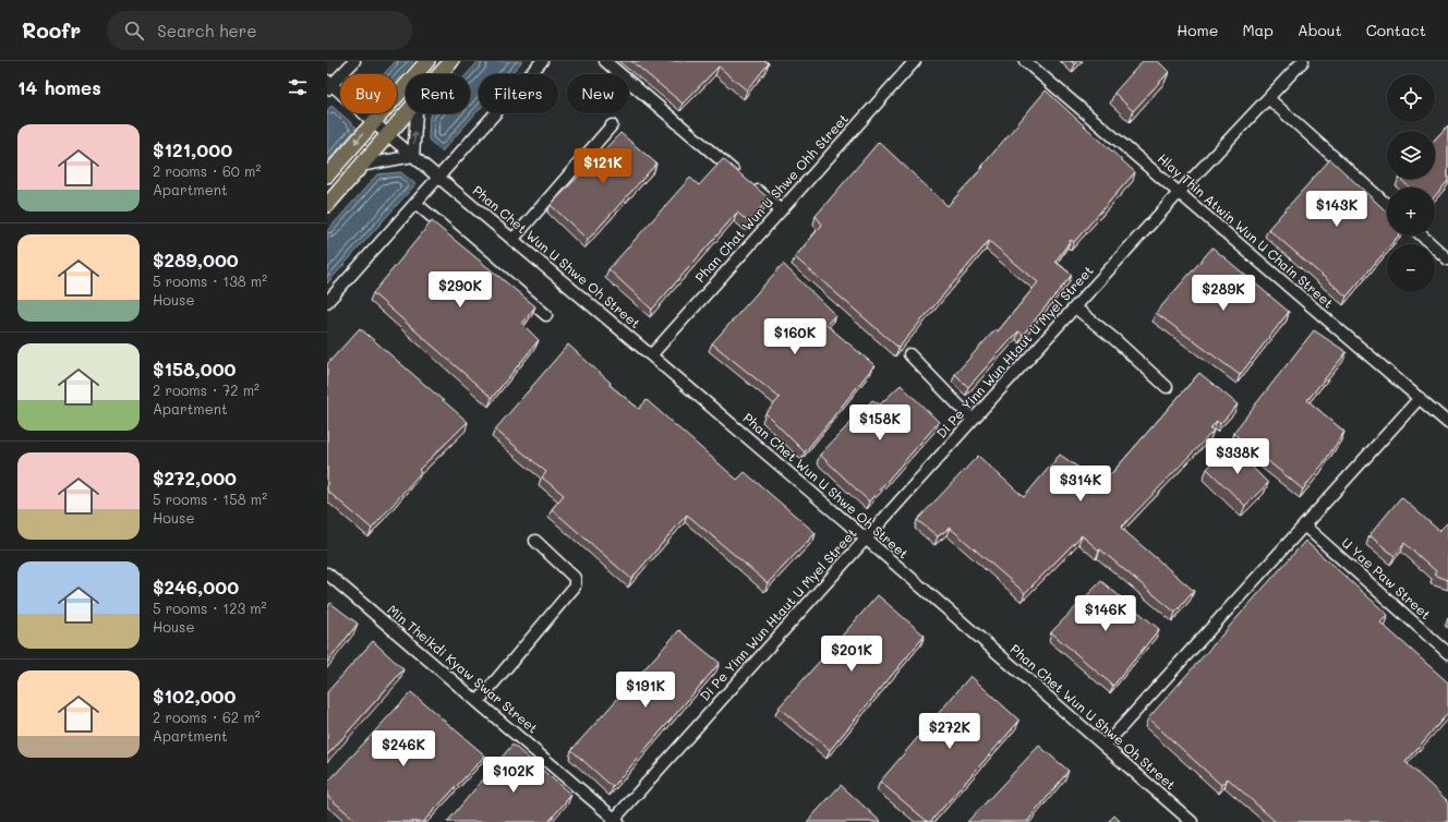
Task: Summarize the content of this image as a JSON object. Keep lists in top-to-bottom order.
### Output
{
  "streets": {
    "street": [
      "Phan Chat Wun U Shwe Ohh Street",
      "Hlay Thin Atwin Wun U Chain Street",
      "Phan Chet Wun U Shwe Oh Street",
      "Di Pe Yinn Wun Htaut U Myel Street",
      "U Yae Paw Street",
      "Min Theikdi Kyaw Swar Street"
    ]
  },
  "crossings": [
    ["Phan Chat Wun U Shwe Ohh Street", "Phan Chet Wun U Shwe Oh Street"],
    ["Hlay Thin Atwin Wun U Chain Street", "Di Pe Yinn Wun Htaut U Myel Street"],
    ["Phan Chet Wun U Shwe Oh Street", "Di Pe Yinn Wun Htaut U Myel Street"],
    ["Di Pe Yinn Wun Htaut U Myel Street", "Min Theikdi Kyaw Swar Street"]
  ],
  "page": {
    "header": "Roofr",
    "search": "Search here",
    "nav": [
      "Home",
      "Map",
      "About",
      "Contact"
    ],
    "heading": "14 homes",
    "map_buttons": ["+", "−"],
    "chip": [
      "Buy",
      "Rent",
      "Filters",
      "New"
    ],
    "list": [
      {
        "name": "$121,000",
        "note": "2 rooms · 60 m² · Apartment"
      },
      {
        "name": "$289,000",
        "note": "5 rooms · 138 m² · House"
      },
      {
        "name": "$158,000",
        "note": "2 rooms · 72 m² · Apartment"
      },
      {
        "name": "$272,000",
        "note": "5 rooms · 158 m² · House"
      },
      {
        "name": "$246,000",
        "note": "5 rooms · 123 m² · House"
      },
      {
        "name": "$102,000",
        "note": "2 rooms · 62 m² · Apartment"
      }
    ],
    "price": [
      "$121K",
      "$143K",
      "$290K",
      "$289K",
      "$160K",
      "$158K",
      "$338K",
      "$314K",
      "$146K",
      "$201K",
      "$191K",
      "$272K",
      "$246K",
      "$102K"
    ]
  }
}
